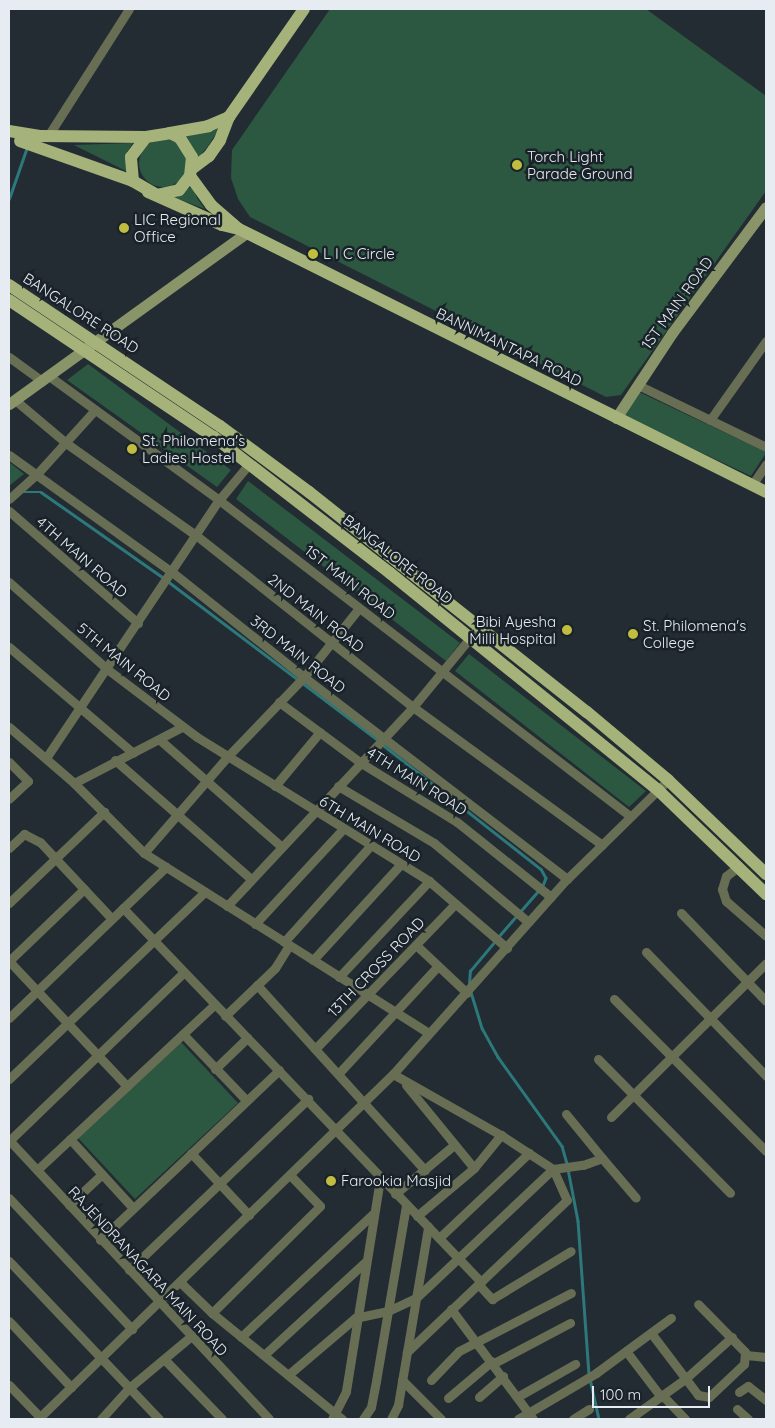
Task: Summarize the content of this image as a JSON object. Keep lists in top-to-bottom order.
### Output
{
  "streets": {
    "main road": ["BANGALORE ROAD", "BANNIMANTAPA ROAD"],
    "street": [
      "1ST MAIN ROAD",
      "4TH MAIN ROAD",
      "2ND MAIN ROAD",
      "3RD MAIN ROAD",
      "5TH MAIN ROAD",
      "6TH MAIN ROAD",
      "13TH CROSS ROAD",
      "RAJENDRANAGARA MAIN ROAD"
    ]
  },
  "crossings": [
    ["1ST MAIN ROAD", "BANNIMANTAPA ROAD"],
    ["5TH MAIN ROAD", "6TH MAIN ROAD"],
    ["6TH MAIN ROAD", "13TH CROSS ROAD"]
  ],
  "places": [
    "Torch Light Parade Ground",
    "LIC Regional Office",
    "L I C Circle",
    "St. Philomena's Ladies Hostel",
    "Bibi Ayesha Milli Hospital",
    "St. Philomena's College",
    "Farookia Masjid"
  ],
  "scale_bar": "100 m"
}
